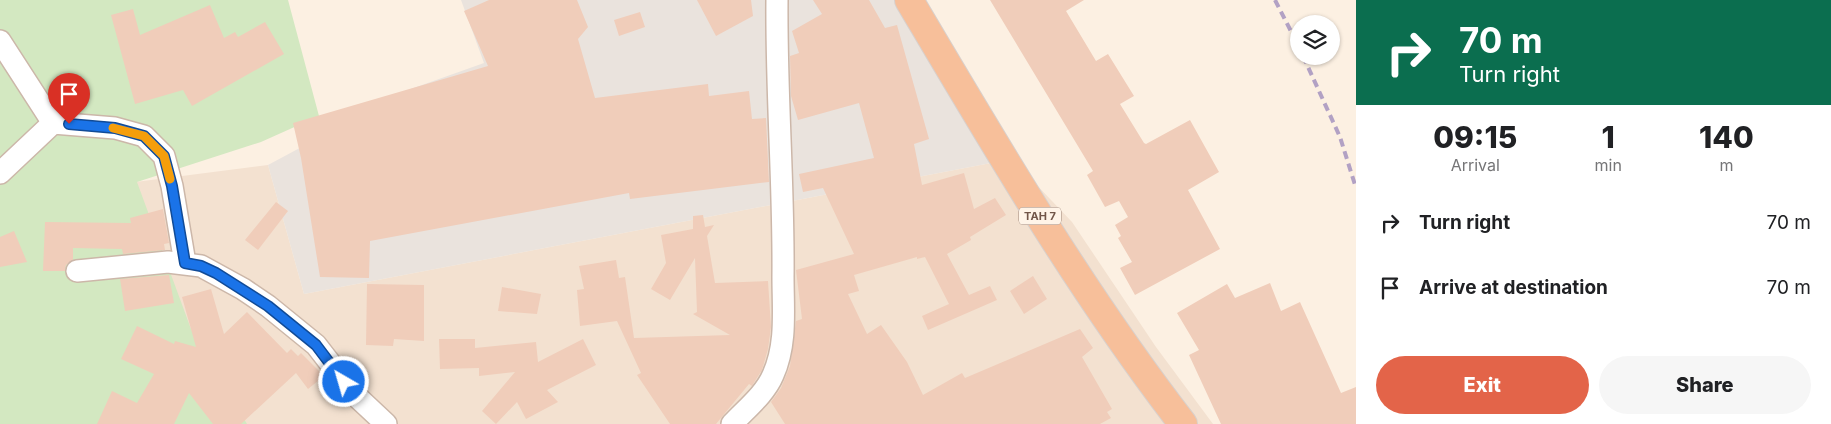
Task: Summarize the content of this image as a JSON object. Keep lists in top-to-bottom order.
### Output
{
  "streets": {
    "highway": ["TAH 7"]
  },
  "page": {
    "turn": ["70 m", "Turn right"],
    "eta": [
      "09:15",
      "Arrival",
      "1",
      "min",
      "140",
      "m"
    ],
    "list": [
      {
        "name": "Turn right",
        "value": "70 m"
      },
      {
        "name": "Arrive at destination",
        "value": "70 m"
      }
    ],
    "buttons": ["Exit", "Share"]
  }
}
